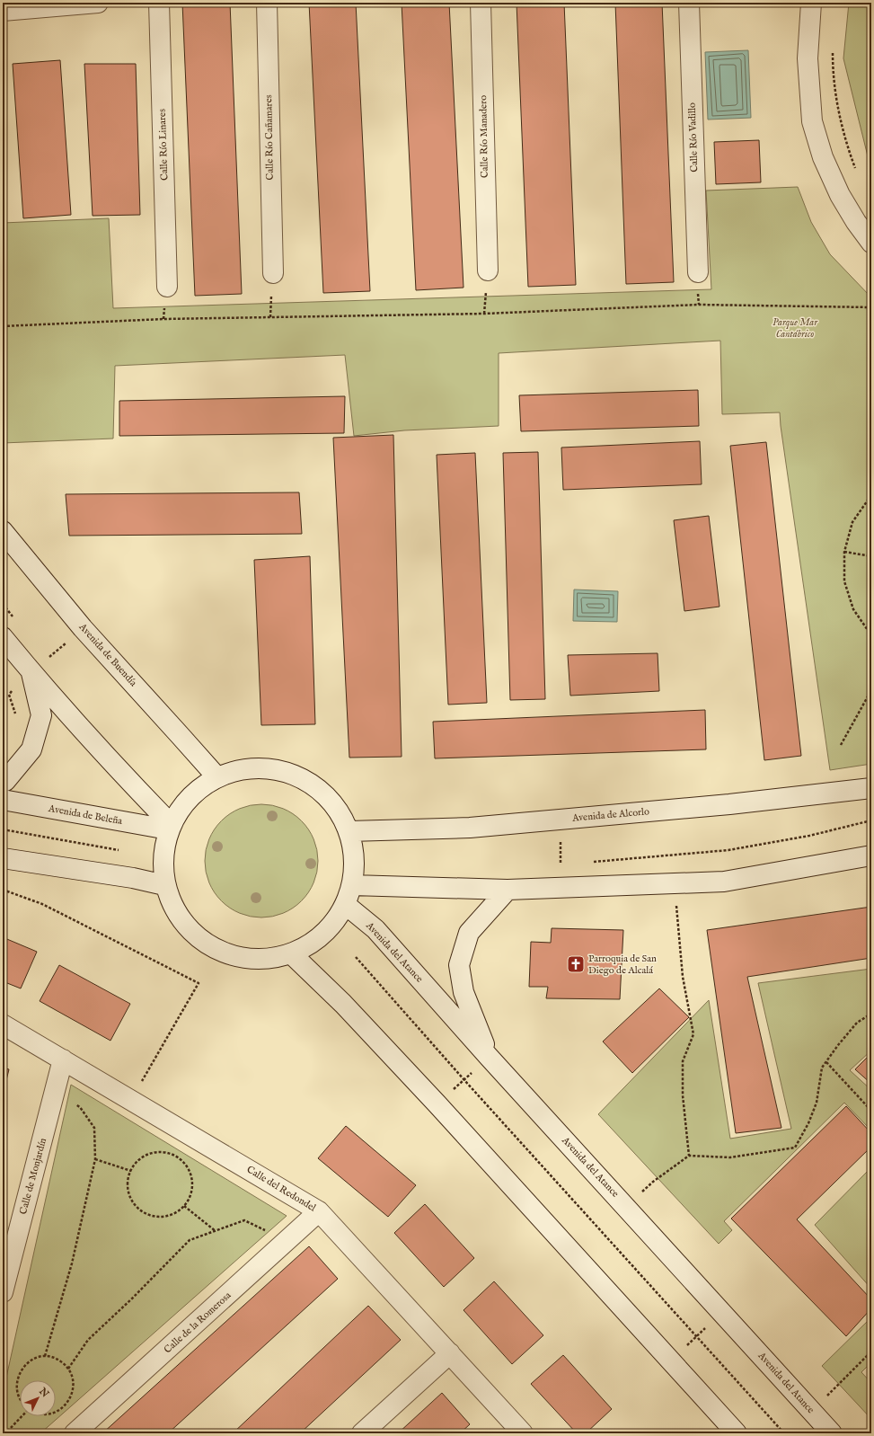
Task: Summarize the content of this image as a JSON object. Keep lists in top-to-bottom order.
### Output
{
  "streets": {
    "street": [
      "Calle Río Manadero",
      "Calle Río Cañamares",
      "Calle Río Vadillo",
      "Calle Río Linares",
      "Avenida de Buendía",
      "Avenida de Beleña",
      "Avenida de Alcorlo",
      "Avenida del Atance",
      "Calle de Monjardín",
      "Calle del Redondel",
      "Calle de la Romerosa"
    ]
  },
  "crossings": [
    ["Calle de Monjardín", "Calle del Redondel"],
    ["Calle del Redondel", "Calle de la Romerosa"]
  ],
  "parks": ["Parque Mar Cantábrico"],
  "places": {
    "church": ["Parroquia de San Diego de Alcalá"]
  },
  "north": "top right"
}
